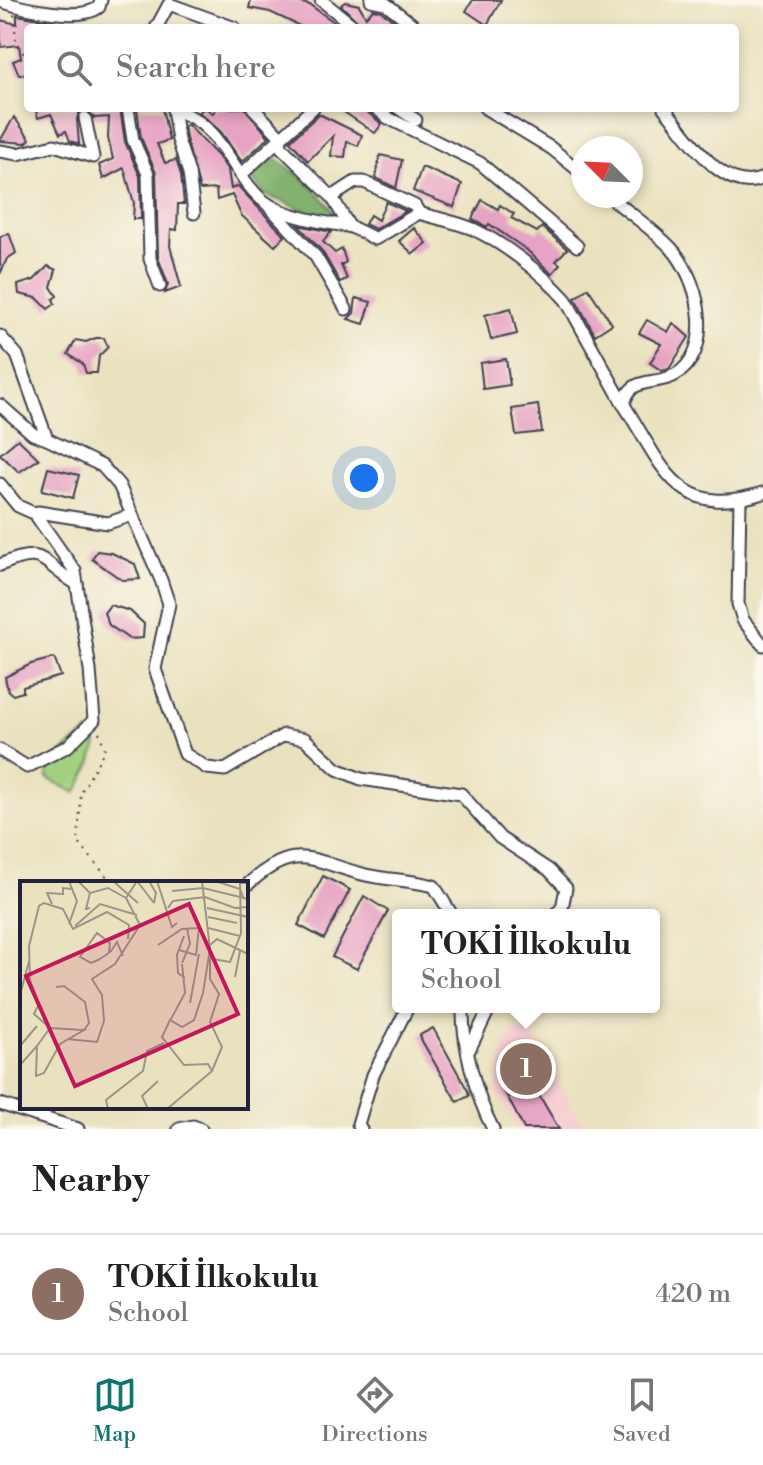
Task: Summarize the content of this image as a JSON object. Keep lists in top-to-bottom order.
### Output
{
  "north": "top left",
  "page": {
    "search": "Search here",
    "popup": ["TOKİ İlkokulu", "School"],
    "pins": "1",
    "heading": "Nearby",
    "list": [
      {
        "mark": "1",
        "name": "TOKİ İlkokulu",
        "note": "School",
        "value": "420 m"
      }
    ],
    "nav": ["Map", "Directions", "Saved"]
  }
}
